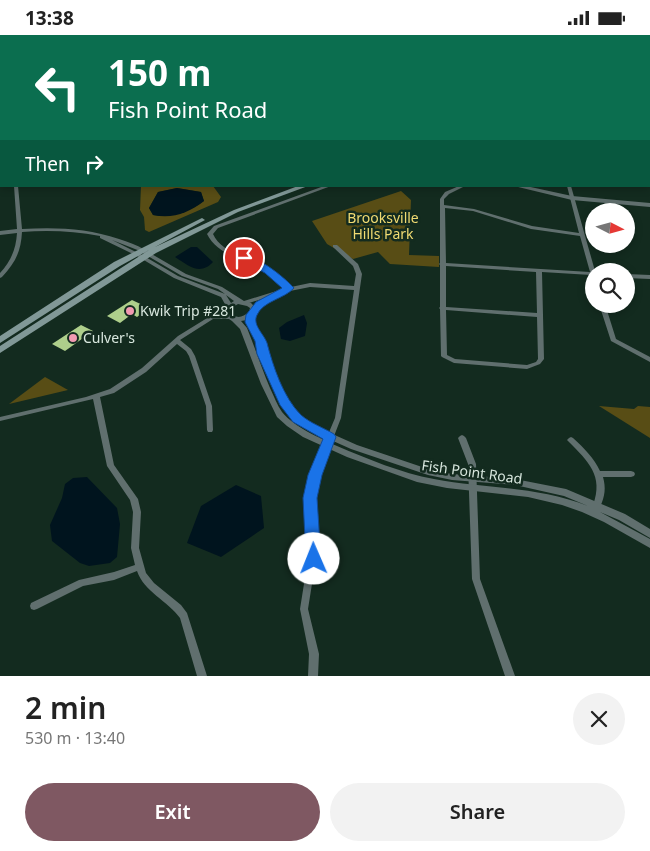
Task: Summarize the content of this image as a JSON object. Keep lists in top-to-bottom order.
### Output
{
  "streets": {
    "street": ["Fish Point Road"]
  },
  "parks": ["Brooksville Hills Park"],
  "places": ["Kwik Trip #281", "Culver's"],
  "north": "right",
  "page": {
    "status": "13:38",
    "turn": ["150 m", "Fish Point Road"],
    "then": "Then",
    "heading": ["2 min", "530 m · 13:40"],
    "buttons": ["Exit", "Share"]
  }
}
